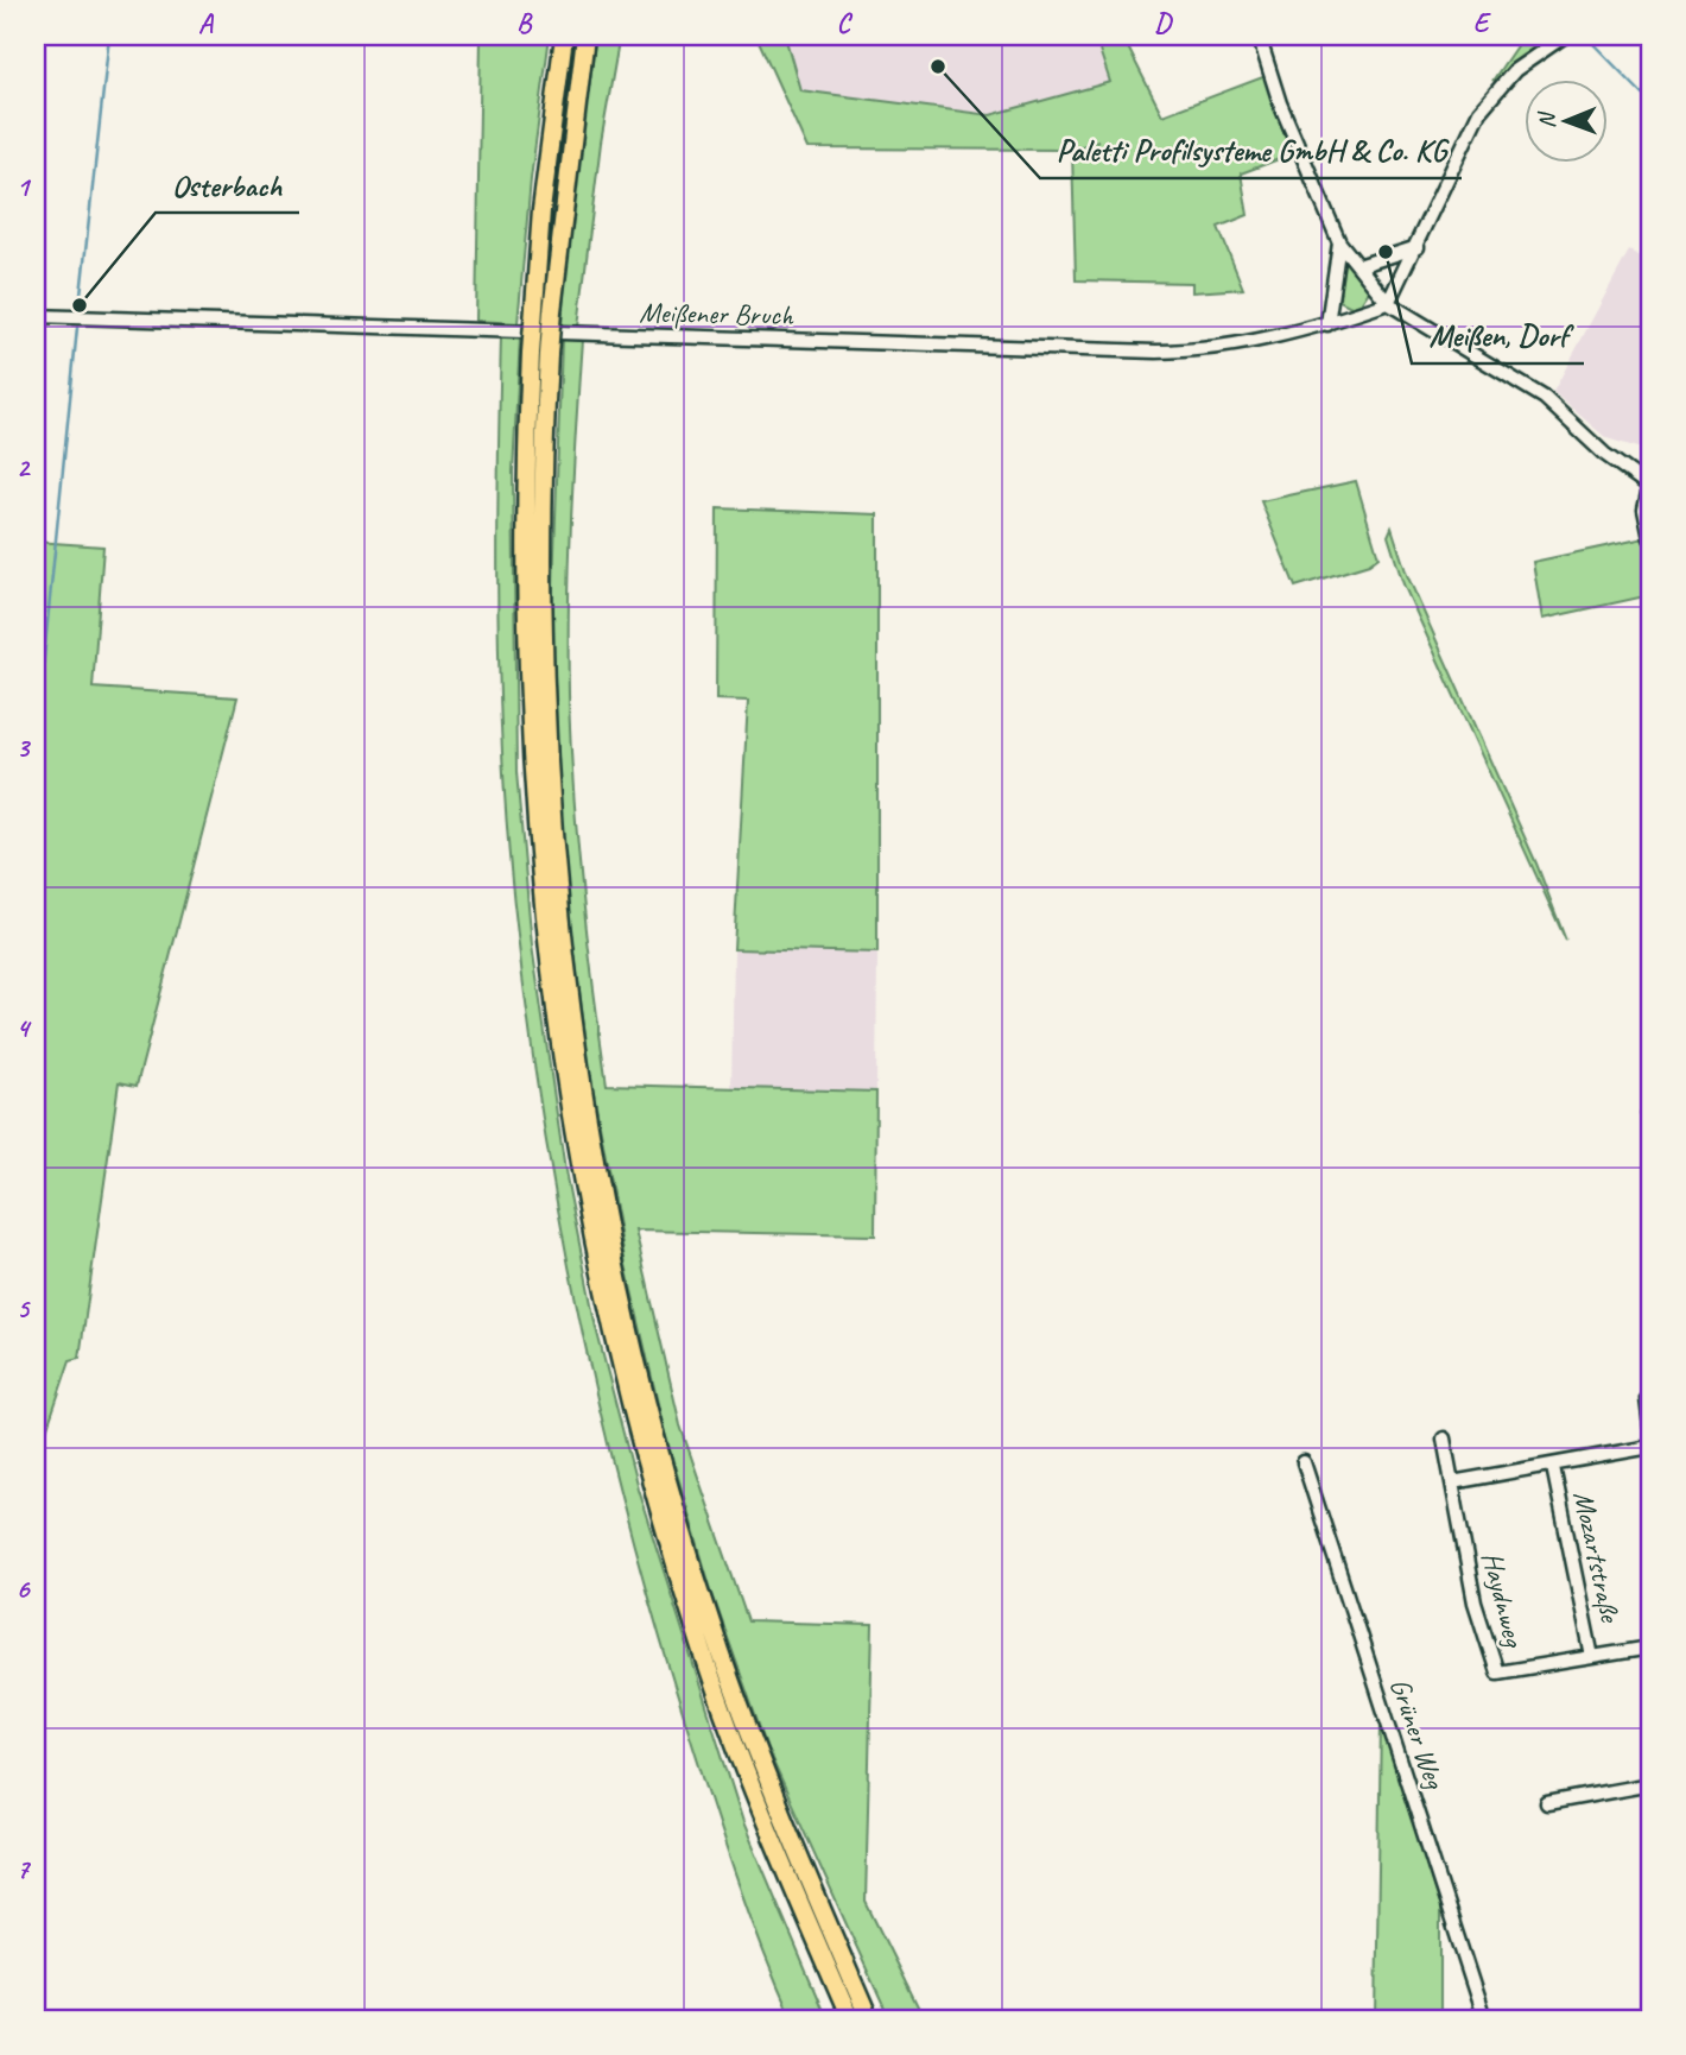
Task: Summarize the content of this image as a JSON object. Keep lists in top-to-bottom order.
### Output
{
  "streets": {
    "street": [
      "Meißener Bruch",
      "Mozartstraße",
      "Haydnweg",
      "Grüner Weg"
    ]
  },
  "crossings": [
    ["Mozartstraße", "Haydnweg"]
  ],
  "places": ["Paletti Profilsysteme GmbH & Co. KG", "Meißen, Dorf", "Osterbach"],
  "north": "left",
  "grid": {
    "columns": [
      "A",
      "B",
      "C",
      "D",
      "E"
    ],
    "rows": [
      "1",
      "2",
      "3",
      "4",
      "5",
      "6",
      "7"
    ]
  }
}
